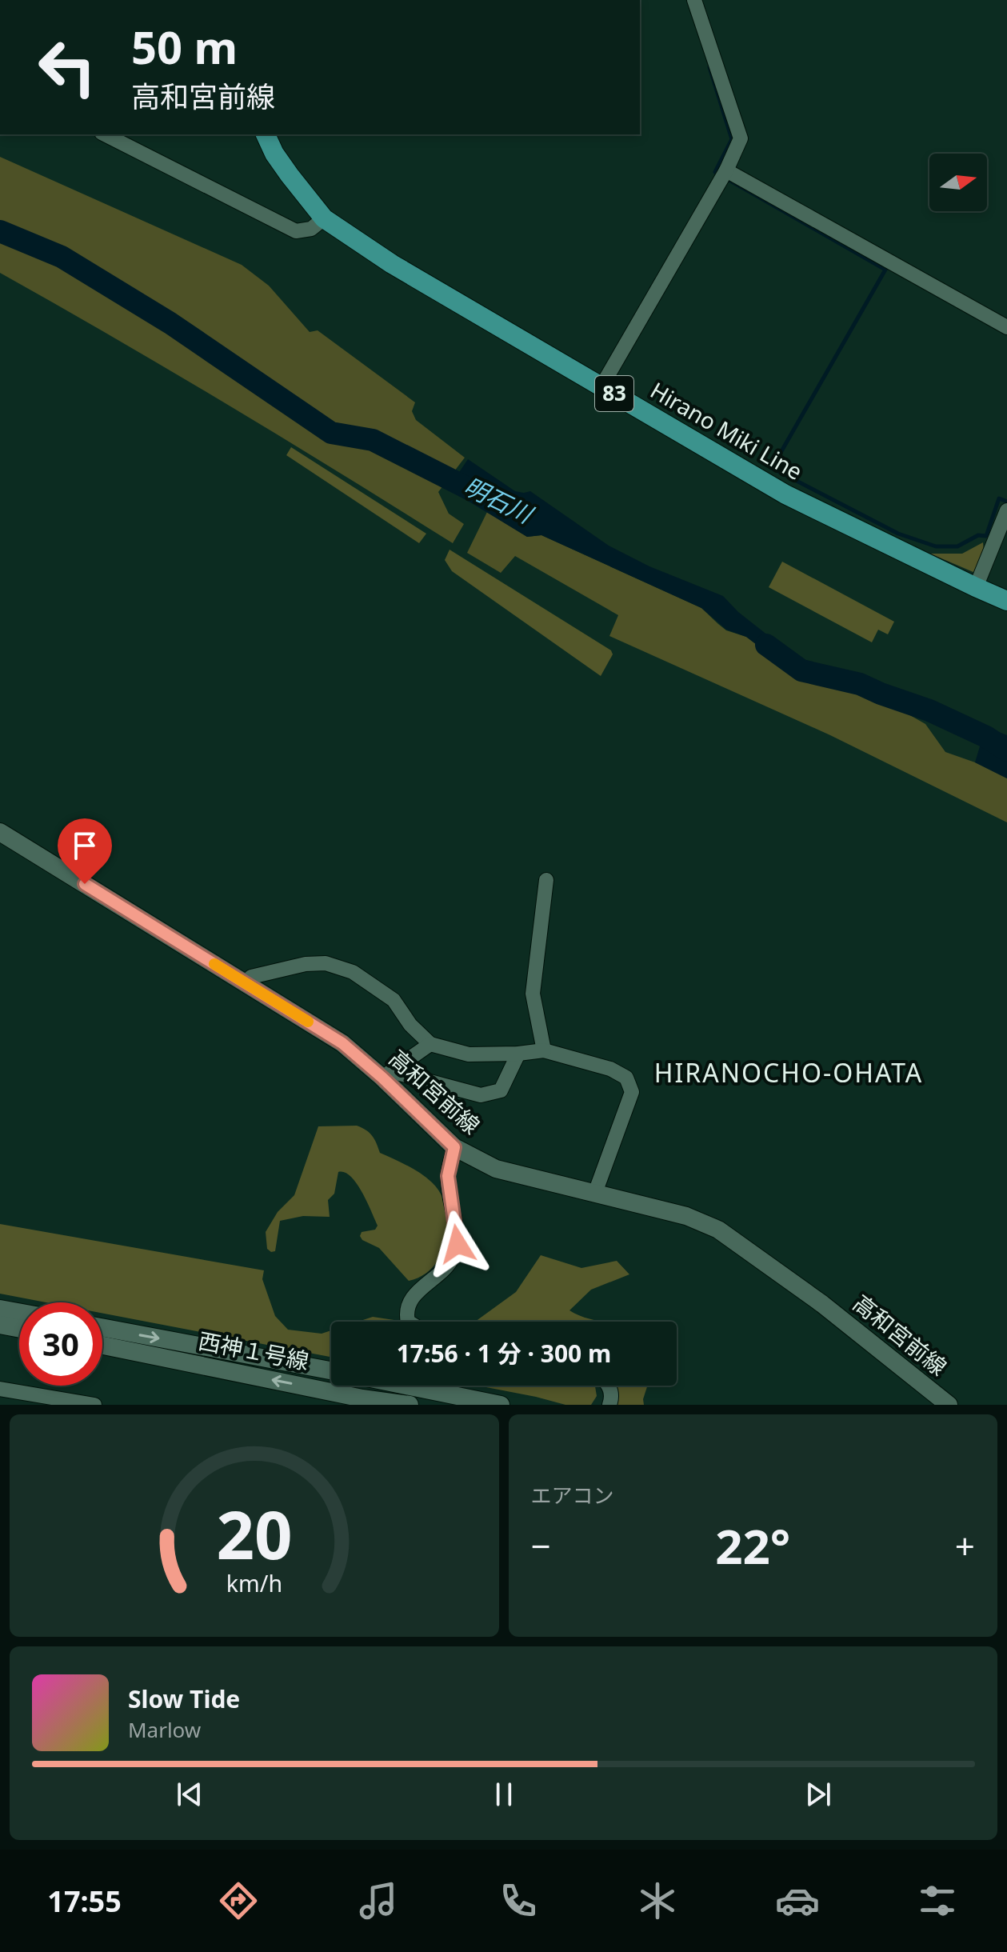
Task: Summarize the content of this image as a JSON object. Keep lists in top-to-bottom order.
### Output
{
  "streets": {
    "main road": ["83", "Hirano Miki Line"],
    "street": ["高和宮前線", "西神１号線"]
  },
  "districts": ["HIRANOCHO-OHATA"],
  "water": ["明石川"],
  "north": "right",
  "page": {
    "turn": ["50 m", "高和宮前線"],
    "limit": "30",
    "trip": "17:56 · 1 分 · 300 m",
    "tile": "エアコン",
    "heat": ["−", "22°", "+"],
    "song": ["Slow Tide", "Marlow"],
    "tabs": "17:55",
    "gauge": ["20", "km/h"]
  }
}
